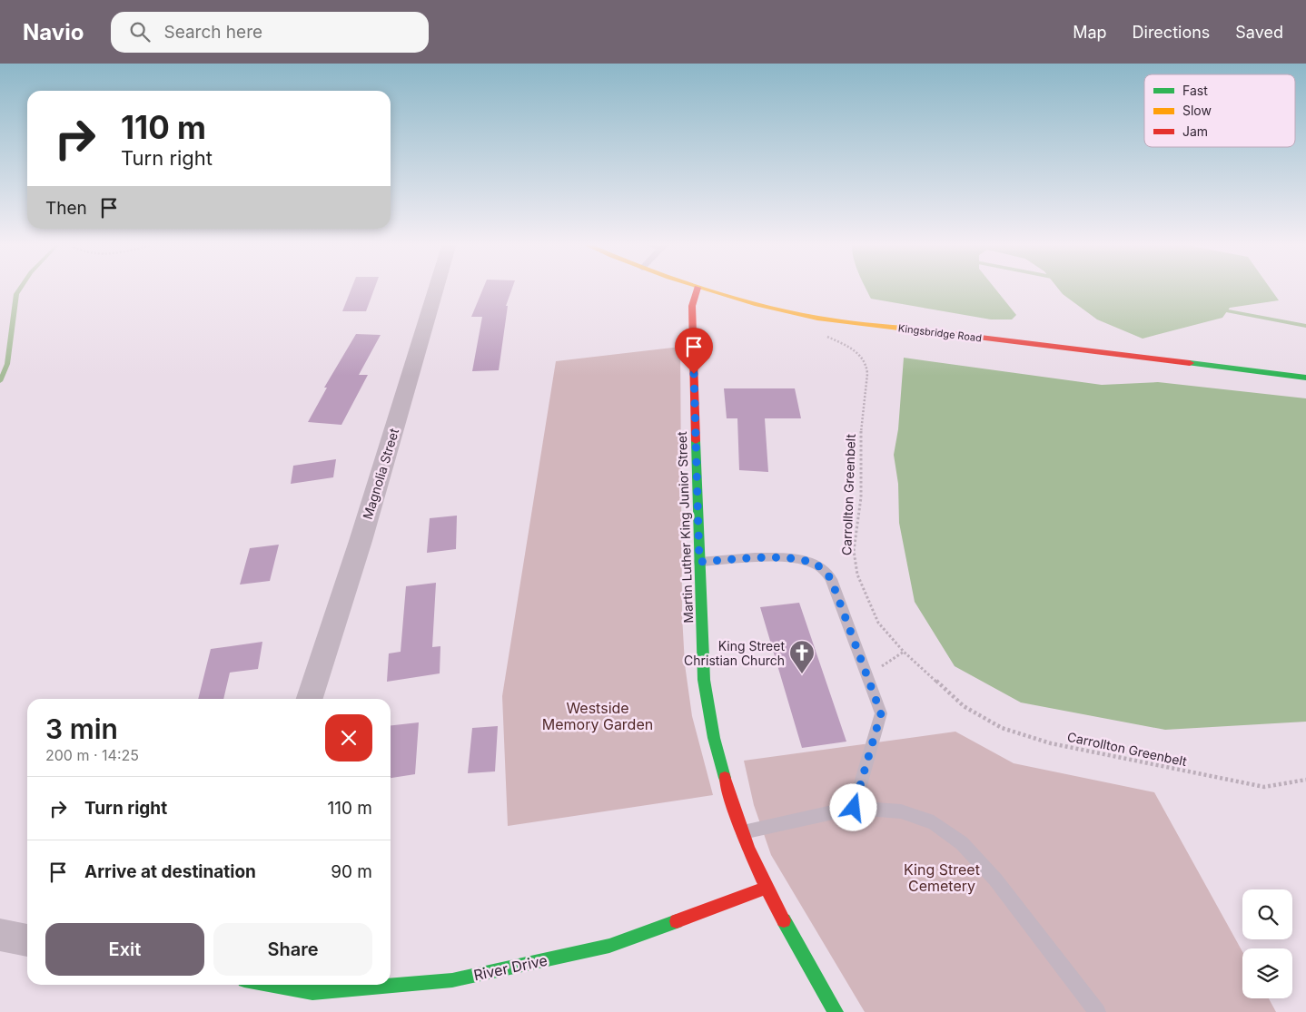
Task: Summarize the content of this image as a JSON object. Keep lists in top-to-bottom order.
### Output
{
  "streets": {
    "street": [
      "Kingsbridge Road",
      "Magnolia Street",
      "Martin Luther King Junior Street",
      "River Drive"
    ],
    "path": ["Carrollton Greenbelt"]
  },
  "crossings": [
    ["Kingsbridge Road", "Martin Luther King Junior Street"],
    ["Martin Luther King Junior Street", "River Drive"]
  ],
  "parks": ["Westside Memory Garden", "King Street Cemetery"],
  "places": {
    "church": ["King Street Christian Church"]
  },
  "legend": ["Fast", "Slow", "Jam"],
  "page": {
    "header": "Navio",
    "search": "Search here",
    "nav": ["Map", "Directions", "Saved"],
    "turn": ["110 m", "Turn right"],
    "then": "Then",
    "heading": ["3 min", "200 m · 14:25"],
    "list": [
      {
        "name": "Turn right",
        "value": "110 m"
      },
      {
        "name": "Arrive at destination",
        "value": "90 m"
      }
    ],
    "buttons": ["Exit", "Share"]
  }
}
